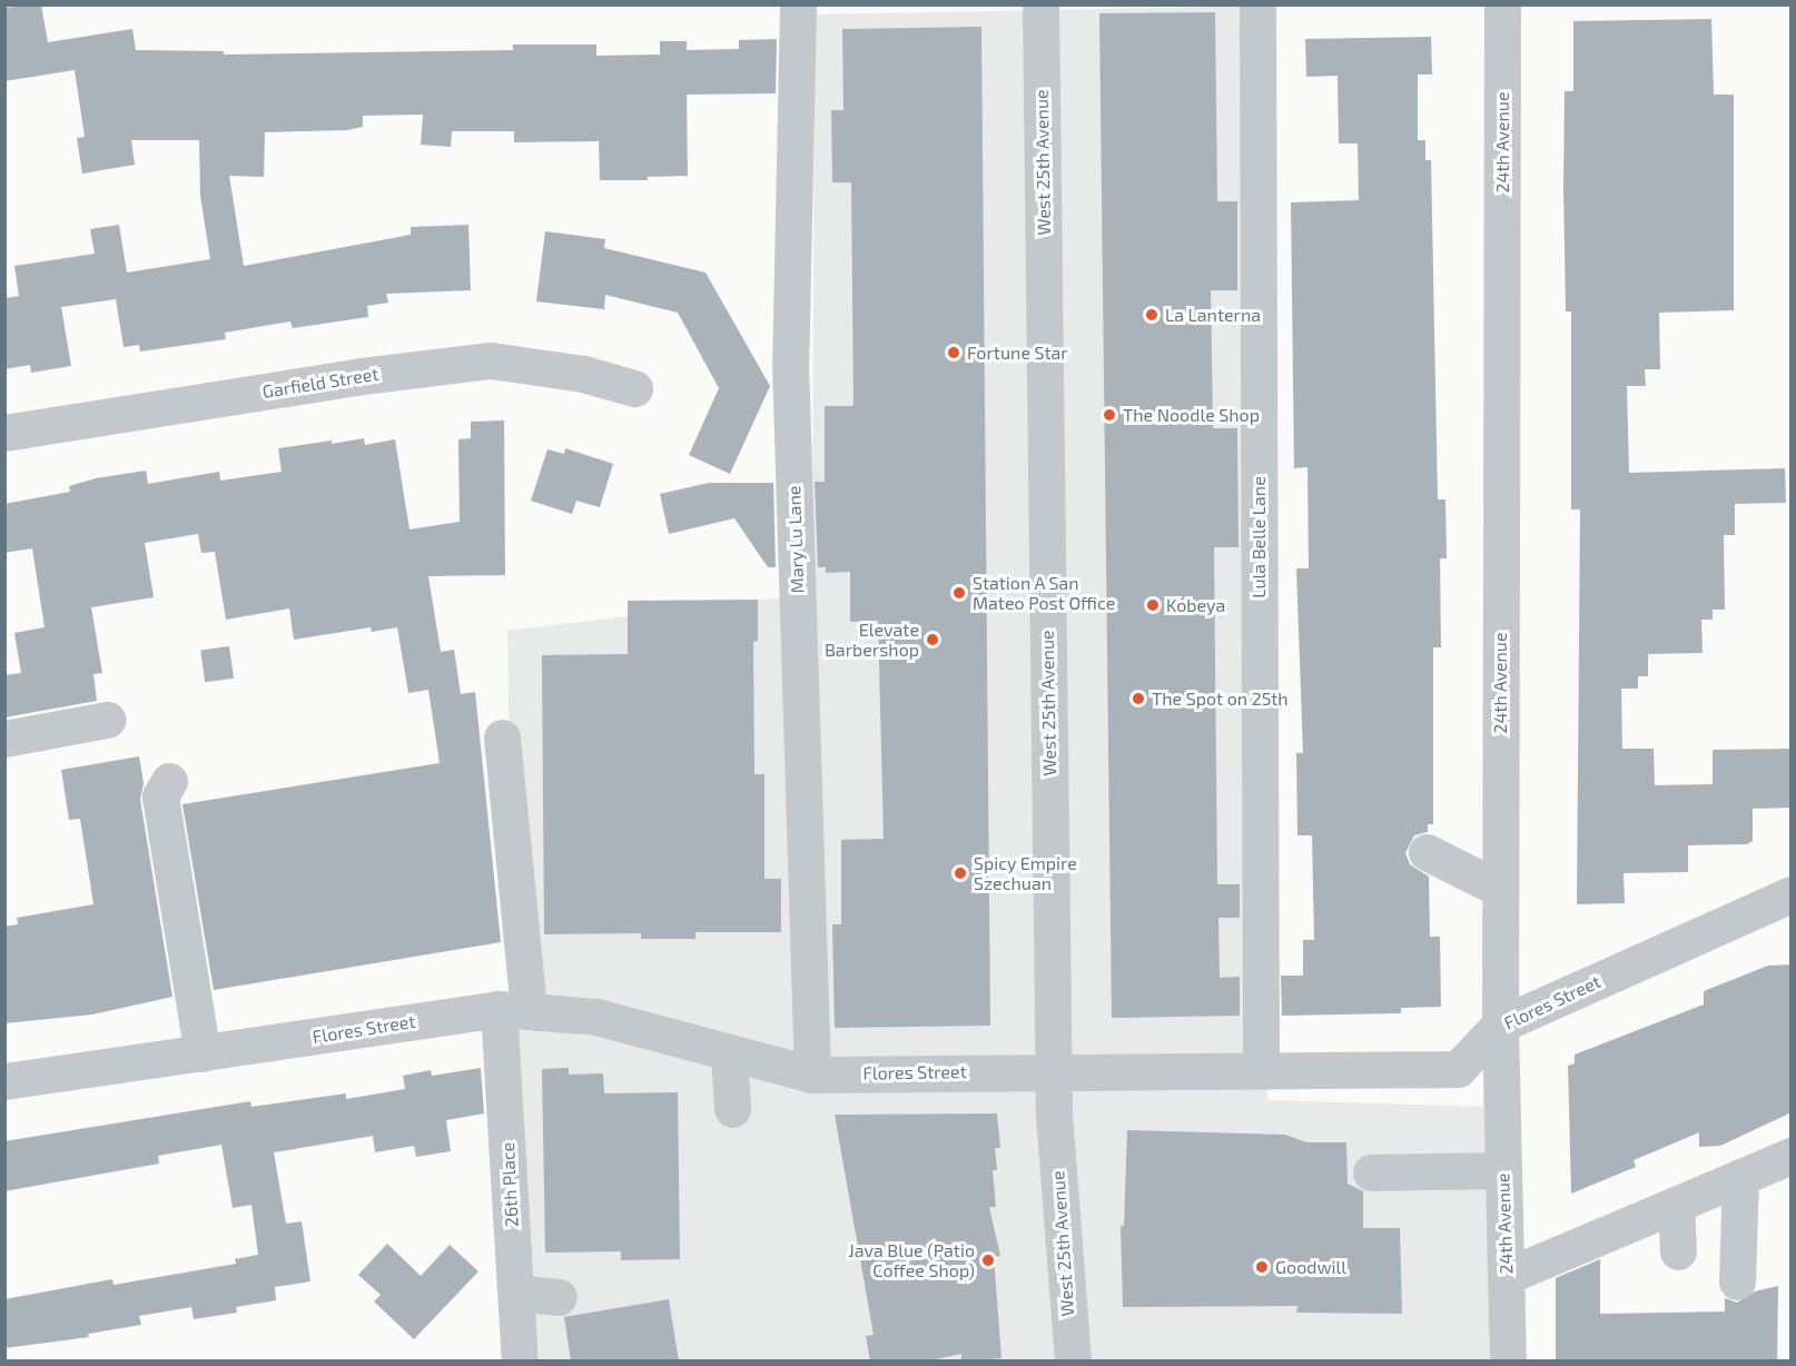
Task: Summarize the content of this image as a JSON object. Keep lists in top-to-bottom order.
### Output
{
  "streets": {
    "street": [
      "24th Avenue",
      "West 25th Avenue",
      "Garfield Street",
      "Lula Belle Lane",
      "Mary Lu Lane",
      "Flores Street",
      "26th Place"
    ]
  },
  "crossings": [
    ["24th Avenue", "Flores Street"],
    ["West 25th Avenue", "Flores Street"],
    ["Lula Belle Lane", "Flores Street"],
    ["Mary Lu Lane", "Flores Street"],
    ["Flores Street", "26th Place"]
  ],
  "places": [
    "La Lanterna",
    "Fortune Star",
    "The Noodle Shop",
    "Station A San Mateo Post Office",
    "Kobeya",
    "Elevate Barbershop",
    "The Spot on 25th",
    "Spicy Empire Szechuan",
    "Java Blue (Patio Coffee Shop)",
    "Goodwill"
  ]
}
